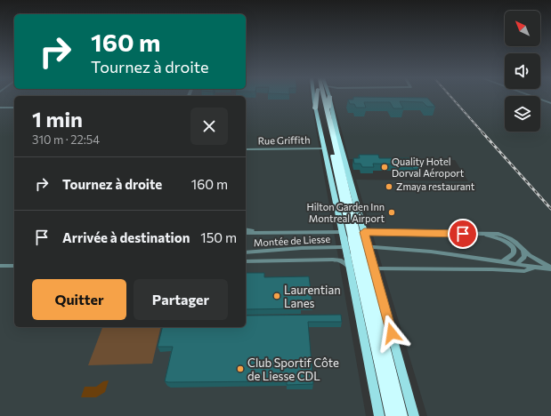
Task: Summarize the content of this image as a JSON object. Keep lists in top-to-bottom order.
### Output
{
  "streets": {
    "street": ["Rue Griffith", "Montée de Liesse"]
  },
  "places": [
    "Quality Hotel Dorval Aéroport",
    "Zmaya restaurant",
    "Hilton Garden Inn Montreal Airport",
    "Laurentian Lanes",
    "Club Sportif Côte de Liesse CDL"
  ],
  "north": "top left",
  "page": {
    "turn": ["160 m", "Tournez à droite"],
    "heading": ["1 min", "310 m · 22:54"],
    "list": [
      {
        "name": "Tournez à droite",
        "value": "160 m"
      },
      {
        "name": "Arrivée à destination",
        "value": "150 m"
      }
    ],
    "buttons": ["Quitter", "Partager"]
  }
}
